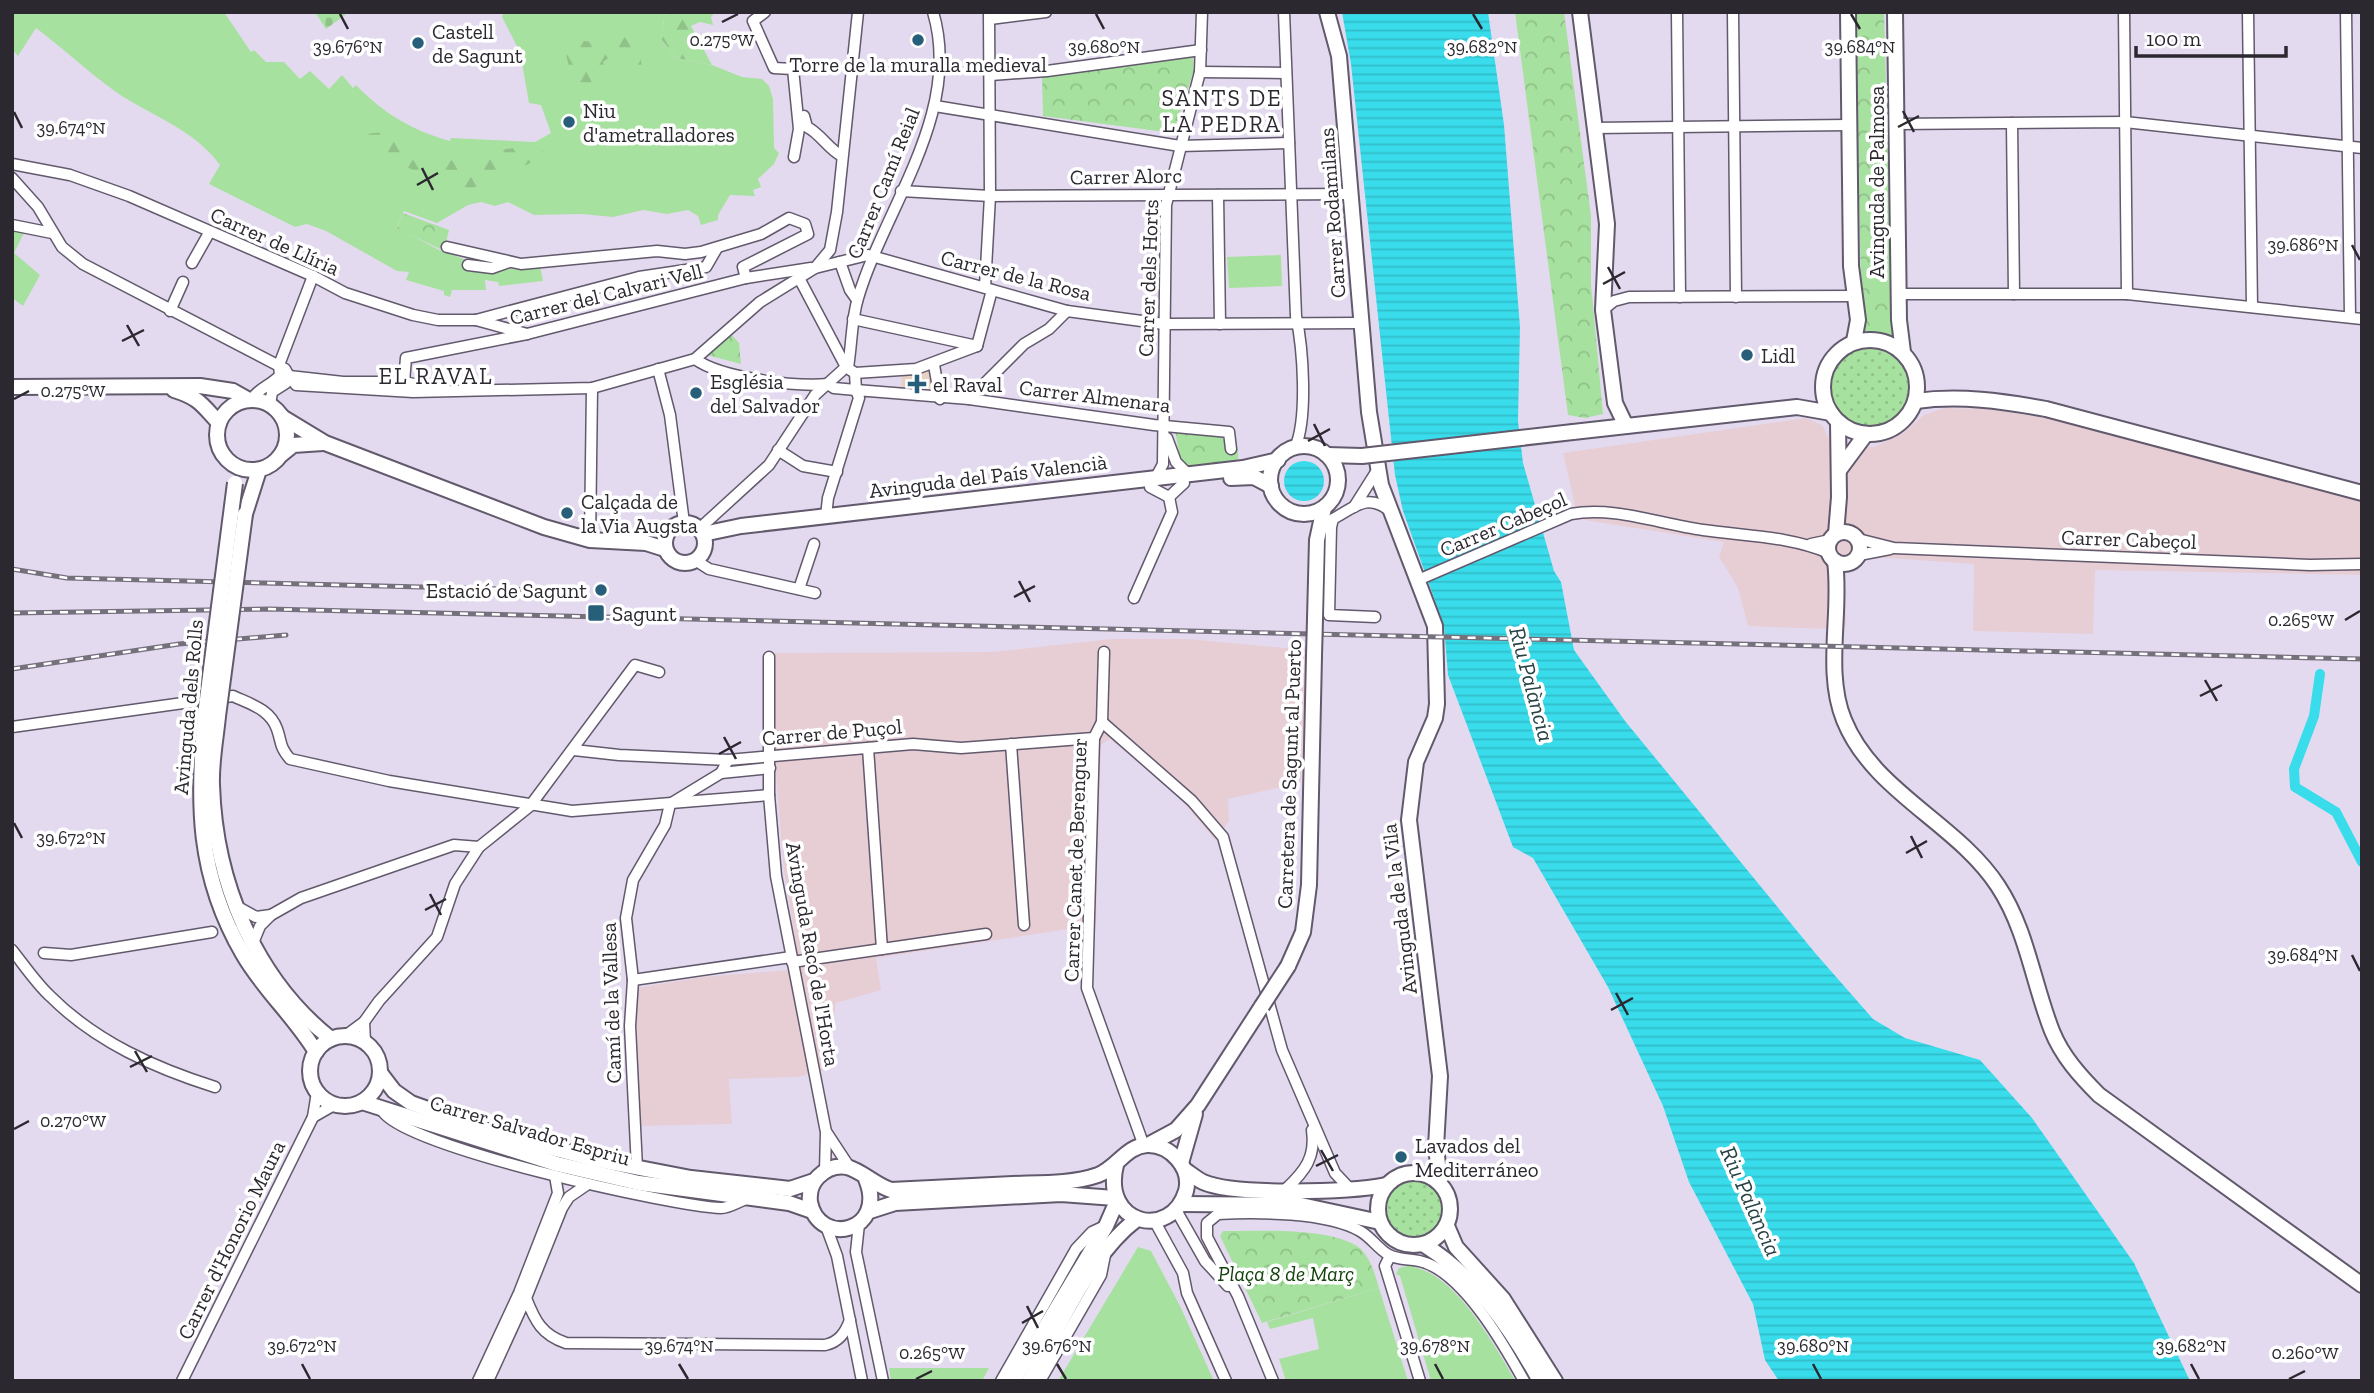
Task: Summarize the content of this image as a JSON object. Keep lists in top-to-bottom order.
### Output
{
  "streets": {
    "street": [
      "Carrer Alorc",
      "Avinguda de Palmosa",
      "Carrer Camí Reial",
      "Carrer Rodamilans",
      "Carrer de Llíria",
      "Carrer de la Rosa",
      "Carrer dels Horts",
      "Carrer del Calvari Vell",
      "Carrer Almenara",
      "Avinguda del País Valencià",
      "Carrer Cabeçol",
      "Avinguda dels Rolls",
      "Carrer de Puçol",
      "Carretera de Sagunt al Puerto",
      "Carrer Canet de Berenguer",
      "Avinguda de la Vila",
      "Avinguda Racó de l'Horta",
      "Camí de la Vallesa",
      "Carrer Salvador Espriu",
      "Carrer d'Honorio Maura"
    ]
  },
  "crossings": [
    ["Carrer Alorc", "Carrer Camí Reial"],
    ["Carrer Alorc", "Carrer Rodamilans"],
    ["Carrer Alorc", "Carrer dels Horts"],
    ["Carrer Camí Reial", "Carrer de la Rosa"],
    ["Carrer Camí Reial", "Carrer Almenara"],
    ["Carrer Camí Reial", "Avinguda del País Valencià"],
    ["Carrer Rodamilans", "Carrer de la Rosa"],
    ["Carrer Rodamilans", "Avinguda de la Vila"],
    ["Carrer de Llíria", "Carrer del Calvari Vell"],
    ["Carrer de la Rosa", "Carrer dels Horts"],
    ["Carrer dels Horts", "Carrer Almenara"],
    ["Carrer dels Horts", "Avinguda del País Valencià"],
    ["Avinguda del País Valencià", "Carretera de Sagunt al Puerto"],
    ["Carrer Cabeçol", "Avinguda de la Vila"],
    ["Avinguda dels Rolls", "Carrer Salvador Espriu"],
    ["Avinguda dels Rolls", "Carrer d'Honorio Maura"],
    ["Carrer de Puçol", "Carrer Canet de Berenguer"],
    ["Carrer de Puçol", "Avinguda Racó de l'Horta"],
    ["Carretera de Sagunt al Puerto", "Carrer Canet de Berenguer"],
    ["Avinguda Racó de l'Horta", "Carrer Salvador Espriu"],
    ["Camí de la Vallesa", "Carrer Salvador Espriu"],
    ["Carrer Salvador Espriu", "Carrer d'Honorio Maura"]
  ],
  "districts": ["SANTS DE LA PEDRA", "EL RAVAL"],
  "water": ["Riu Palància"],
  "parks": ["Plaça 8 de Març"],
  "places": {
    "other": [
      "Torre de la muralla medieval",
      "Castell de Sagunt",
      "Niu d'ametralladores",
      "Lidl",
      "Església del Salvador",
      "Calçada de la Via Augsta",
      "Estació de Sagunt",
      "Lavados del Mediterráneo"
    ],
    "health": ["el Raval"],
    "transit": ["Sagunt"]
  },
  "scale_bar": "100 m",
  "coordinates": [
    "0.275°W",
    "39.676°N",
    "39.680°N",
    "39.682°N",
    "39.684°N",
    "39.674°N",
    "39.686°N",
    "0.265°W",
    "39.672°N",
    "0.270°W",
    "39.678°N",
    "0.260°W"
  ]
}
